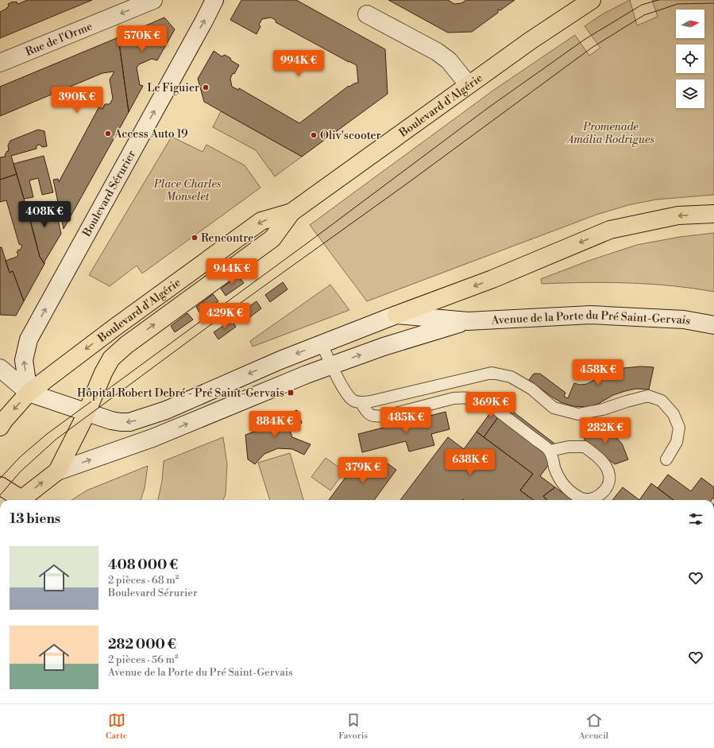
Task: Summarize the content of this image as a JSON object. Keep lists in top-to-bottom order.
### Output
{
  "streets": {
    "main road": ["Boulevard d'Algérie"],
    "street": ["Rue de l'Orme", "Boulevard Sérurier", "Avenue de la Porte du Pré Saint-Gervais"]
  },
  "crossings": [
    ["Boulevard d'Algérie", "Boulevard Sérurier"],
    ["Boulevard d'Algérie", "Avenue de la Porte du Pré Saint-Gervais"],
    ["Boulevard Sérurier", "Avenue de la Porte du Pré Saint-Gervais"]
  ],
  "one_way": ["Rue de l'Orme", "Boulevard Sérurier"],
  "parks": ["Promenade Amália Rodrigues", "Place Charles Monselet"],
  "places": {
    "other": [
      "Le Figuier",
      "Access Auto 19",
      "Oliv'scooter",
      "Rencontre"
    ],
    "transit": ["Hôpital Robert Debré - Pré Saint-Gervais"]
  },
  "north": "right",
  "page": {
    "price": [
      "570K €",
      "994K €",
      "390K €",
      "408K €",
      "944K €",
      "429K €",
      "458K €",
      "369K €",
      "485K €",
      "884K €",
      "282K €",
      "638K €",
      "379K €"
    ],
    "heading": "13 biens",
    "list": [
      {
        "name": "408 000 €",
        "note": "2 pièces · 68 m² · Boulevard Sérurier"
      },
      {
        "name": "282 000 €",
        "note": "2 pièces · 56 m² · Avenue de la Porte du Pré Saint-Gervais"
      }
    ],
    "tabs": ["Carte", "Favoris", "Accueil"]
  }
}
